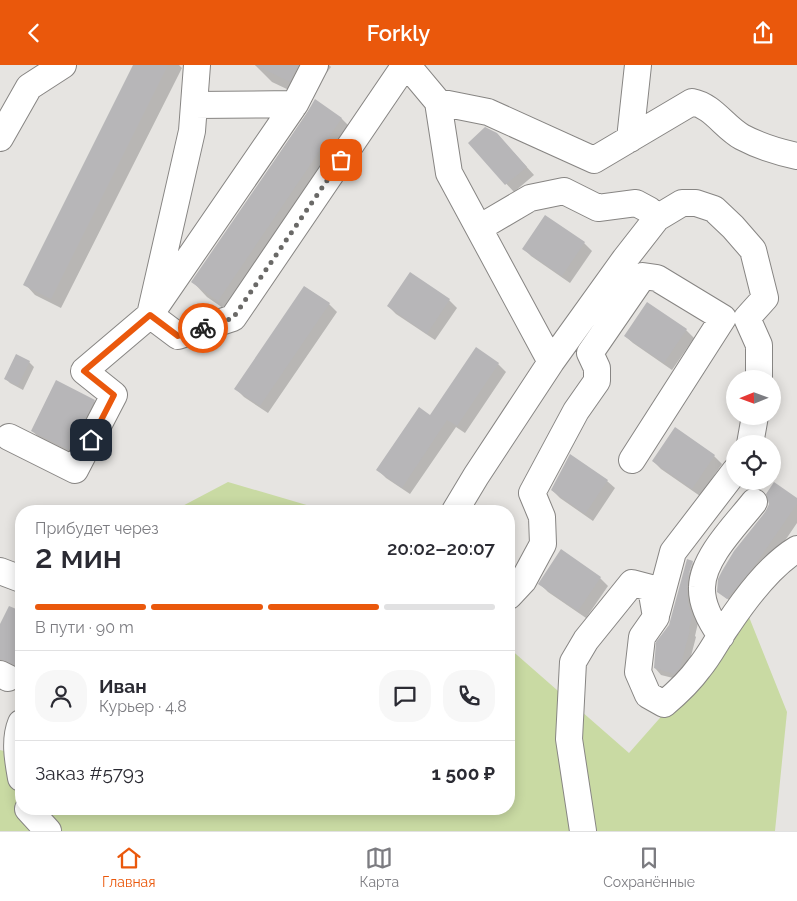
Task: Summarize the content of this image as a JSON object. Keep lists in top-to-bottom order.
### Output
{
  "north": "left",
  "page": {
    "header": "Forkly",
    "heading": ["2 мин", "Прибудет через", "20:02–20:07"],
    "panel": [
      "Иван",
      "Курьер · 4.8",
      "Заказ #5793",
      "1 500 ₽"
    ],
    "bar": "В пути · 90 m",
    "tabs": ["Главная", "Карта", "Сохранённые"]
  }
}
